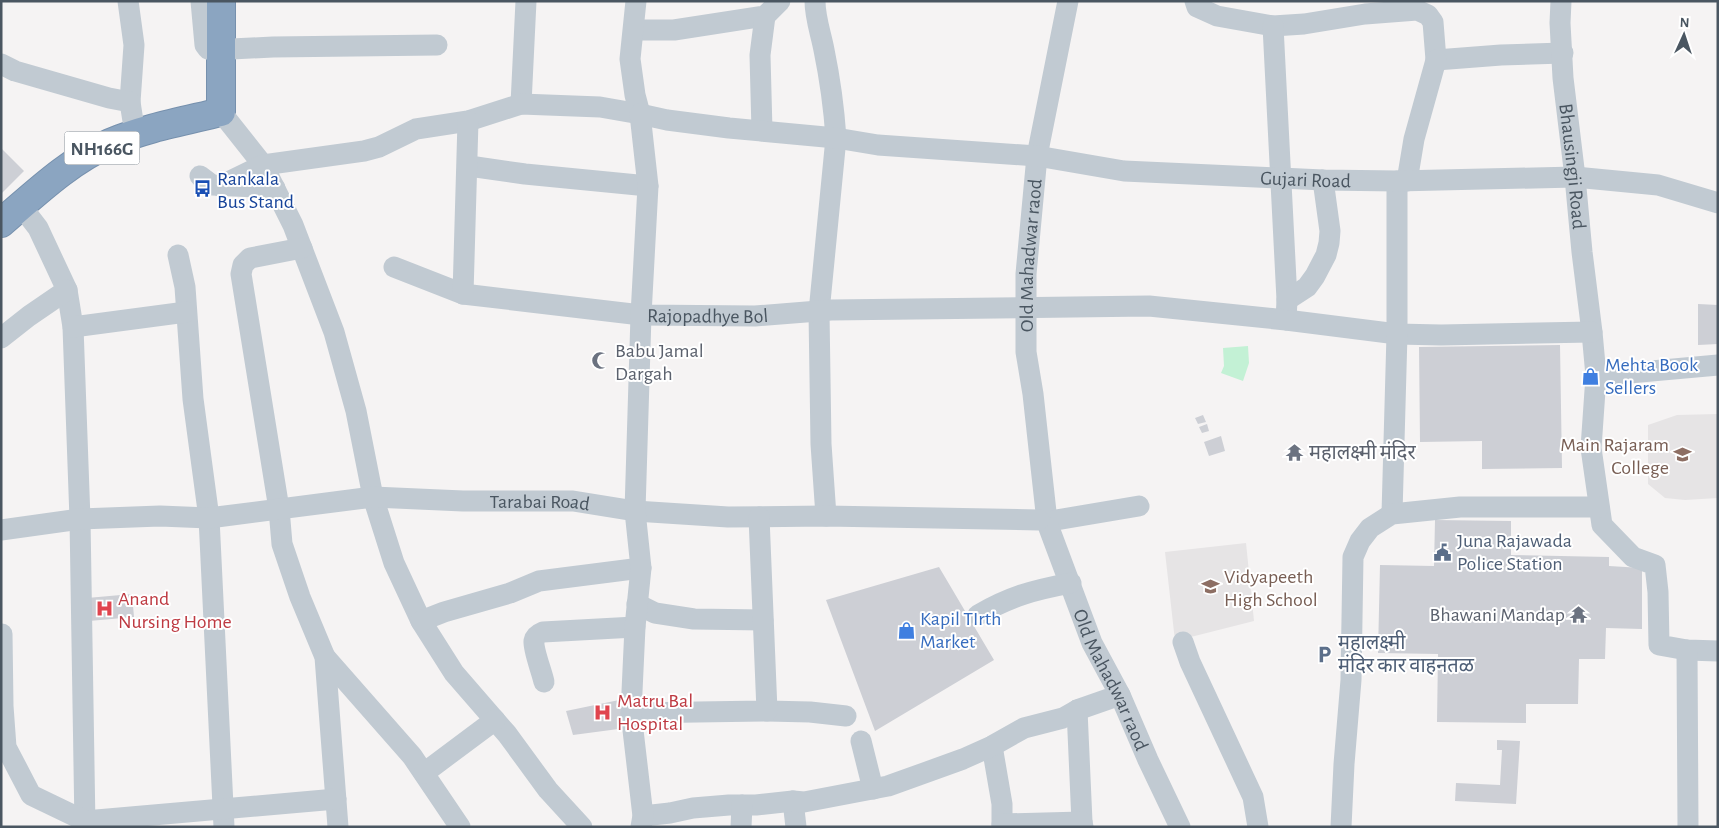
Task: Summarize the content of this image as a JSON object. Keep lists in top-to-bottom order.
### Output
{
  "streets": {
    "highway": ["NH166G"],
    "street": [
      "Bhausingji Road",
      "Gujari Road",
      "Old Mahadwar raod",
      "Rajopadhye Bol",
      "Tarabai Road"
    ]
  },
  "crossings": [
    ["Bhausingji Road", "Gujari Road"],
    ["Bhausingji Road", "Rajopadhye Bol"],
    ["Gujari Road", "Old Mahadwar raod"],
    ["Old Mahadwar raod", "Rajopadhye Bol"],
    ["Old Mahadwar raod", "Tarabai Road"]
  ],
  "places": {
    "bus stop": ["Rankala Bus Stand"],
    "mosque": ["Babu Jamal Dargah"],
    "shop": ["Mehta Book Sellers", "Kapil TIrth Market"],
    "temple": ["महालक्ष्मी मंदिर", "Bhawani Mandap"],
    "school or university": ["Main Rajaram College", "Vidyapeeth High School"],
    "public building": ["Juna Rajawada Police Station"],
    "hospital": ["Anand Nursing Home", "Matru Bal Hospital"],
    "parking": ["महालक्ष्मी मंदिर कार वाहनतळ"]
  },
  "north": "top"
}
